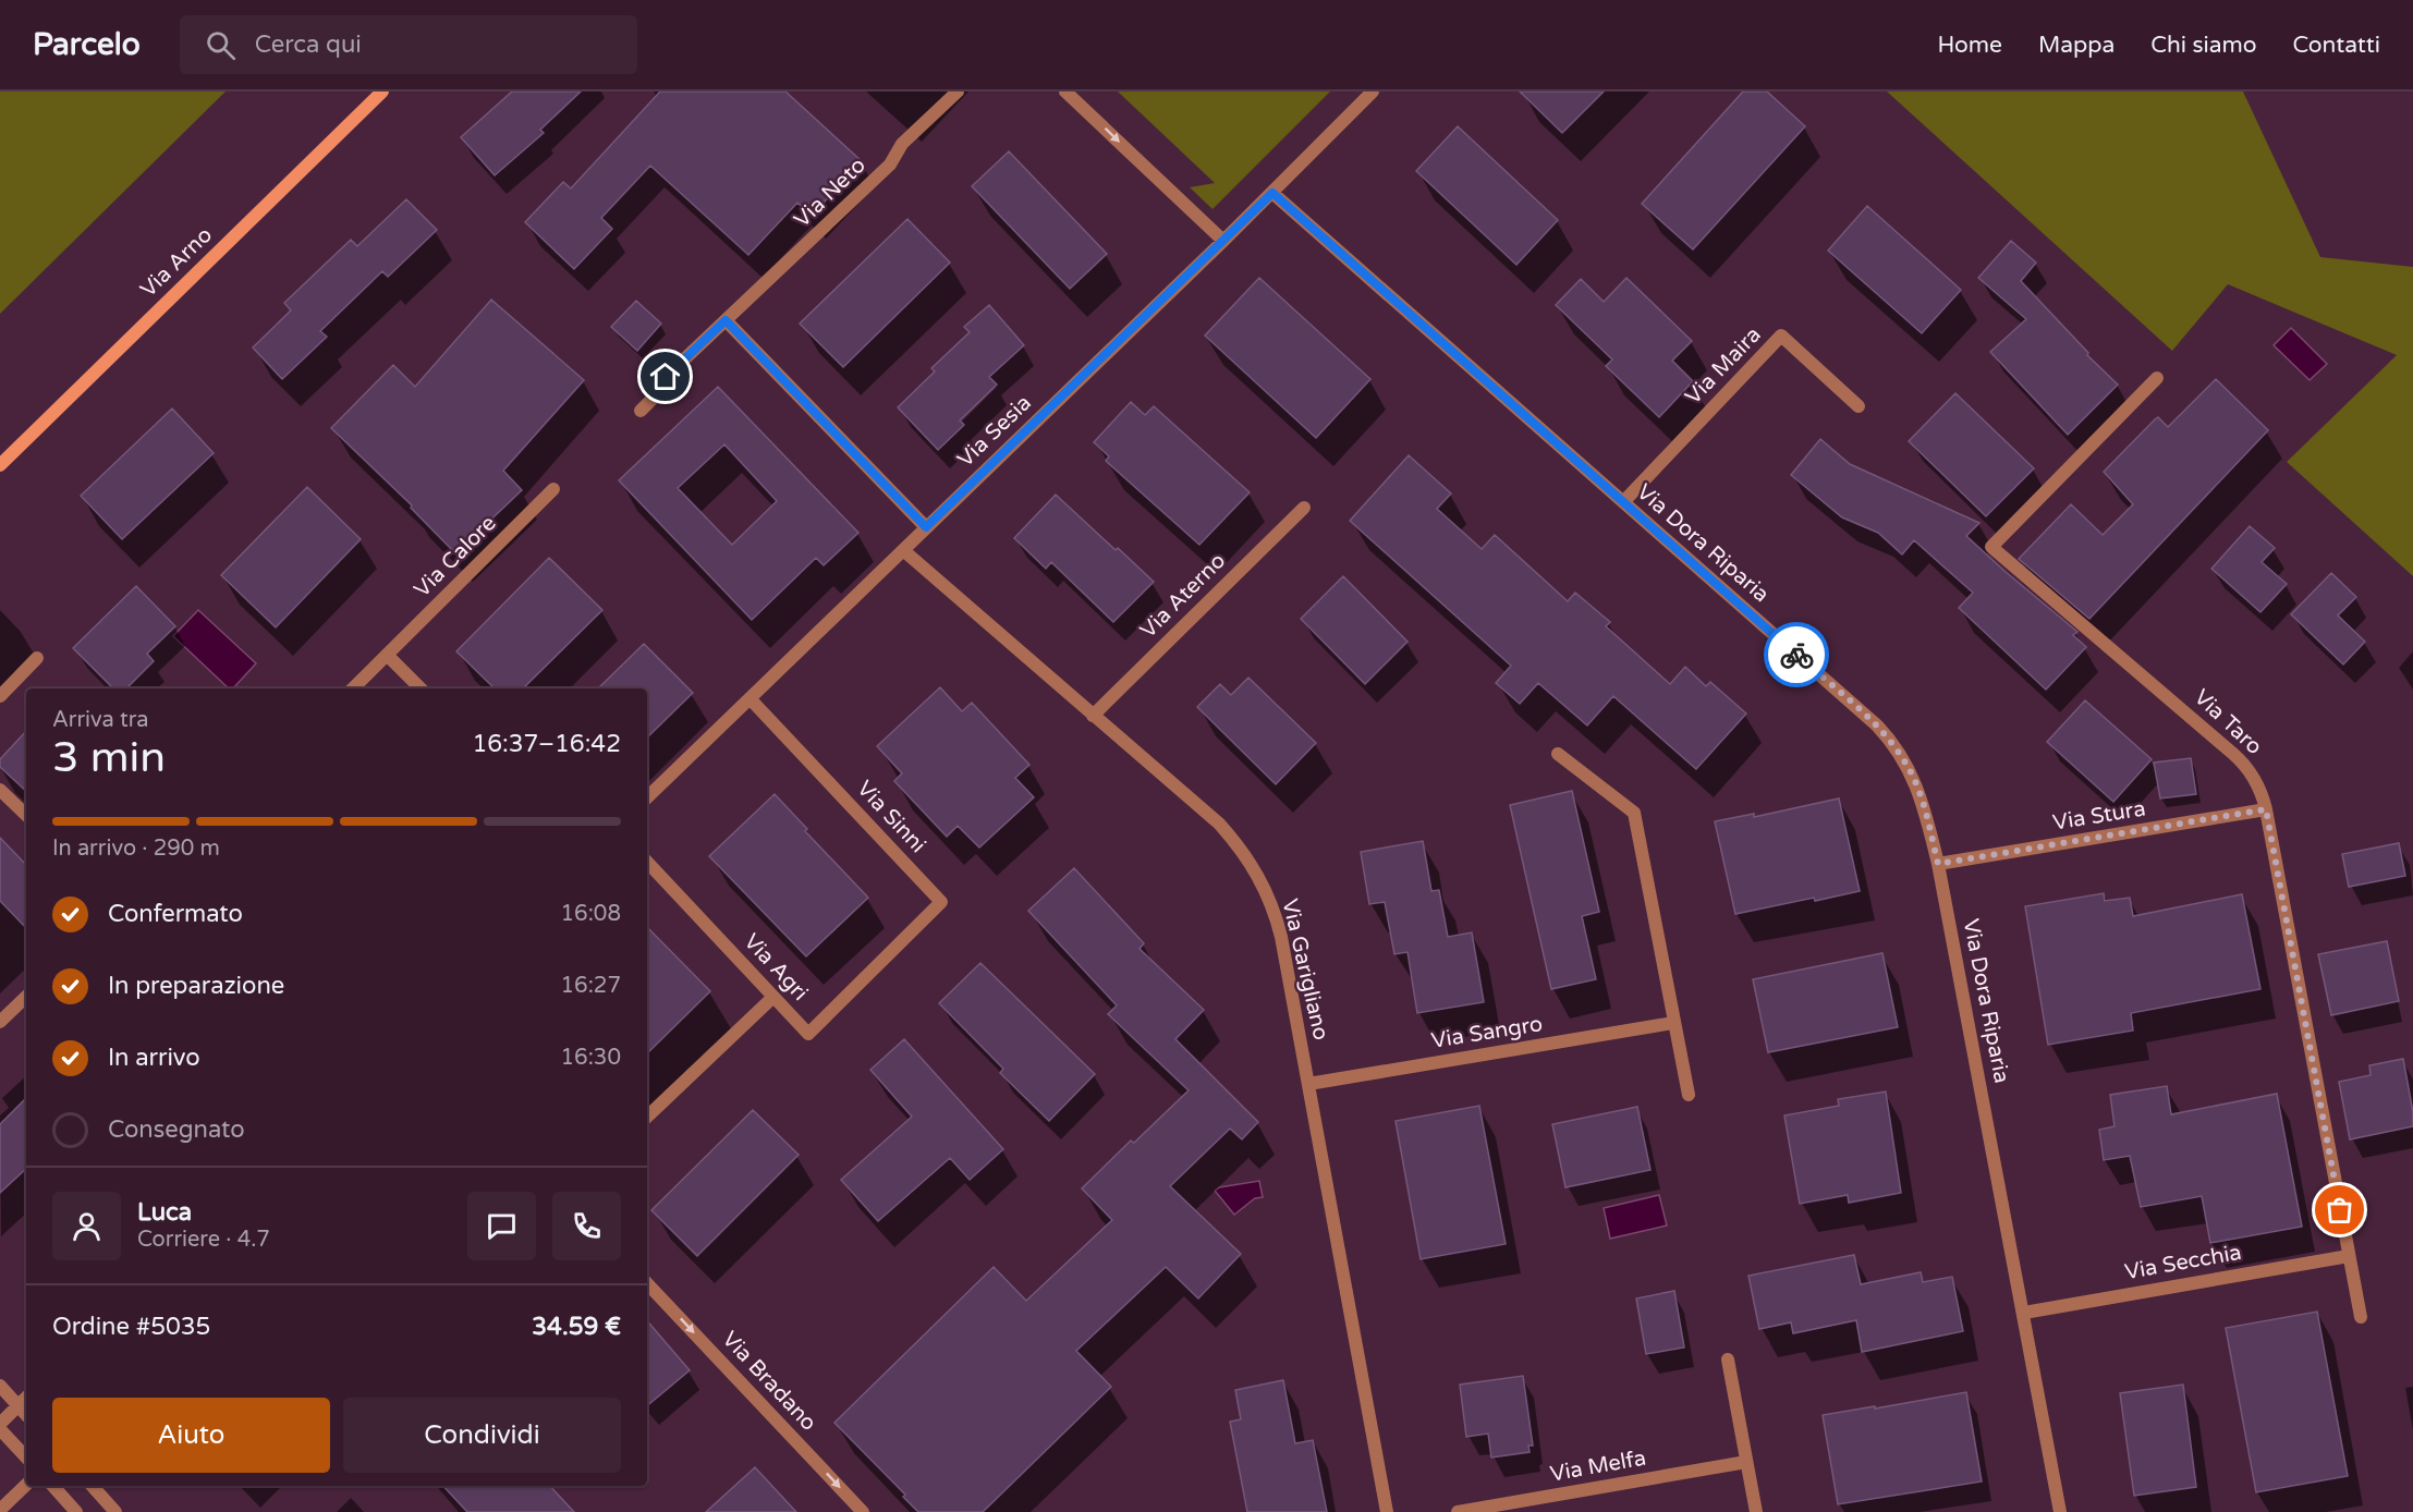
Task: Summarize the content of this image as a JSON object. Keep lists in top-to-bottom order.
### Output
{
  "streets": {
    "street": [
      "Via Neto",
      "Via Arno",
      "Via Maira",
      "Via Sesia",
      "Via Dora Riparia",
      "Via Calore",
      "Via Aterno",
      "Via Taro",
      "Via Stura",
      "Via Sinni",
      "Via Agri",
      "Via Garigliano",
      "Via Sangro",
      "Via Secchia",
      "Via Bradano",
      "Via Melfa"
    ]
  },
  "crossings": [
    ["Via Maira", "Via Dora Riparia"],
    ["Via Sesia", "Via Dora Riparia"],
    ["Via Sesia", "Via Sinni"],
    ["Via Sesia", "Via Garigliano"],
    ["Via Dora Riparia", "Via Stura"],
    ["Via Dora Riparia", "Via Secchia"],
    ["Via Aterno", "Via Garigliano"],
    ["Via Taro", "Via Stura"],
    ["Via Taro", "Via Secchia"],
    ["Via Sinni", "Via Agri"],
    ["Via Garigliano", "Via Sangro"]
  ],
  "one_way": ["Via Bradano"],
  "page": {
    "header": "Parcelo",
    "search": "Cerca qui",
    "nav": [
      "Home",
      "Mappa",
      "Chi siamo",
      "Contatti"
    ],
    "heading": ["3 min", "Arriva tra", "16:37–16:42"],
    "panel": [
      "Luca",
      "Corriere · 4.7",
      "Ordine #5035",
      "34.59 €"
    ],
    "bar": "In arrivo · 290 m",
    "list": [
      ["Confermato", "16:08"],
      ["In preparazione", "16:27"],
      ["In arrivo", "16:30"],
      "Consegnato"
    ],
    "buttons": ["Aiuto", "Condividi"]
  }
}
